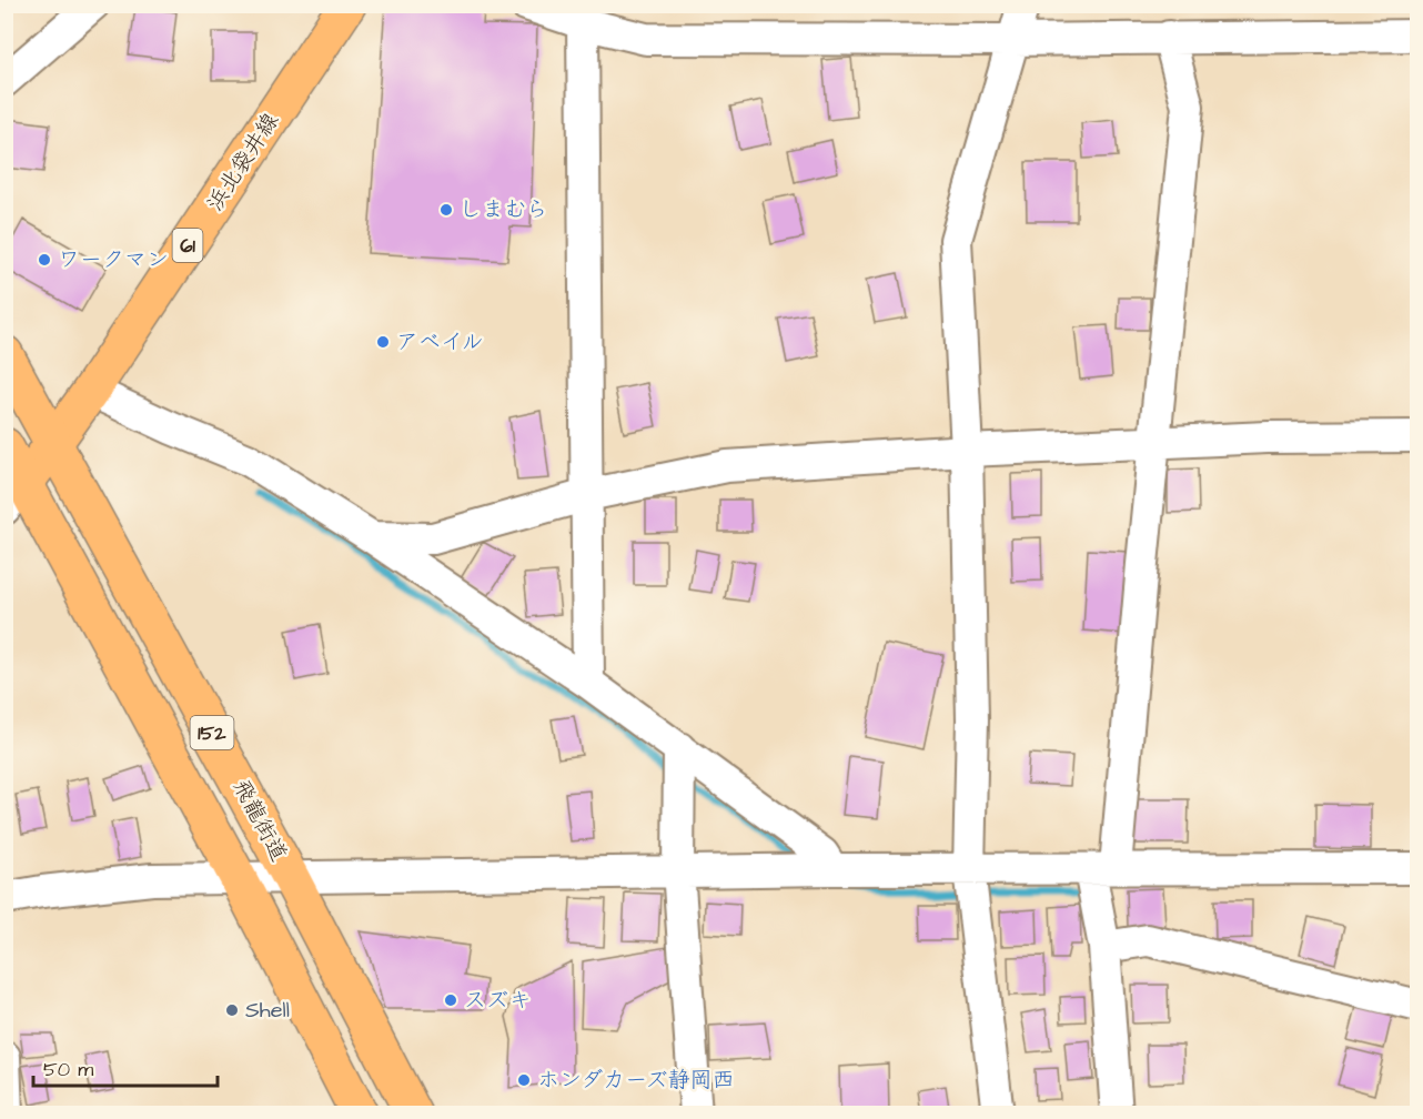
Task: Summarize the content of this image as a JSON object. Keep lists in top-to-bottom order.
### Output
{
  "streets": {
    "main road": [
      "浜北袋井線",
      "61",
      "152",
      "飛龍街道"
    ]
  },
  "crossings": [
    ["浜北袋井線", "152"],
    ["浜北袋井線", "飛龍街道"]
  ],
  "places": [
    "しまむら",
    "ワークマン",
    "アベイル",
    "スズキ",
    "Shell",
    "ホンダカーズ静岡西"
  ],
  "scale_bar": "50 m"
}
